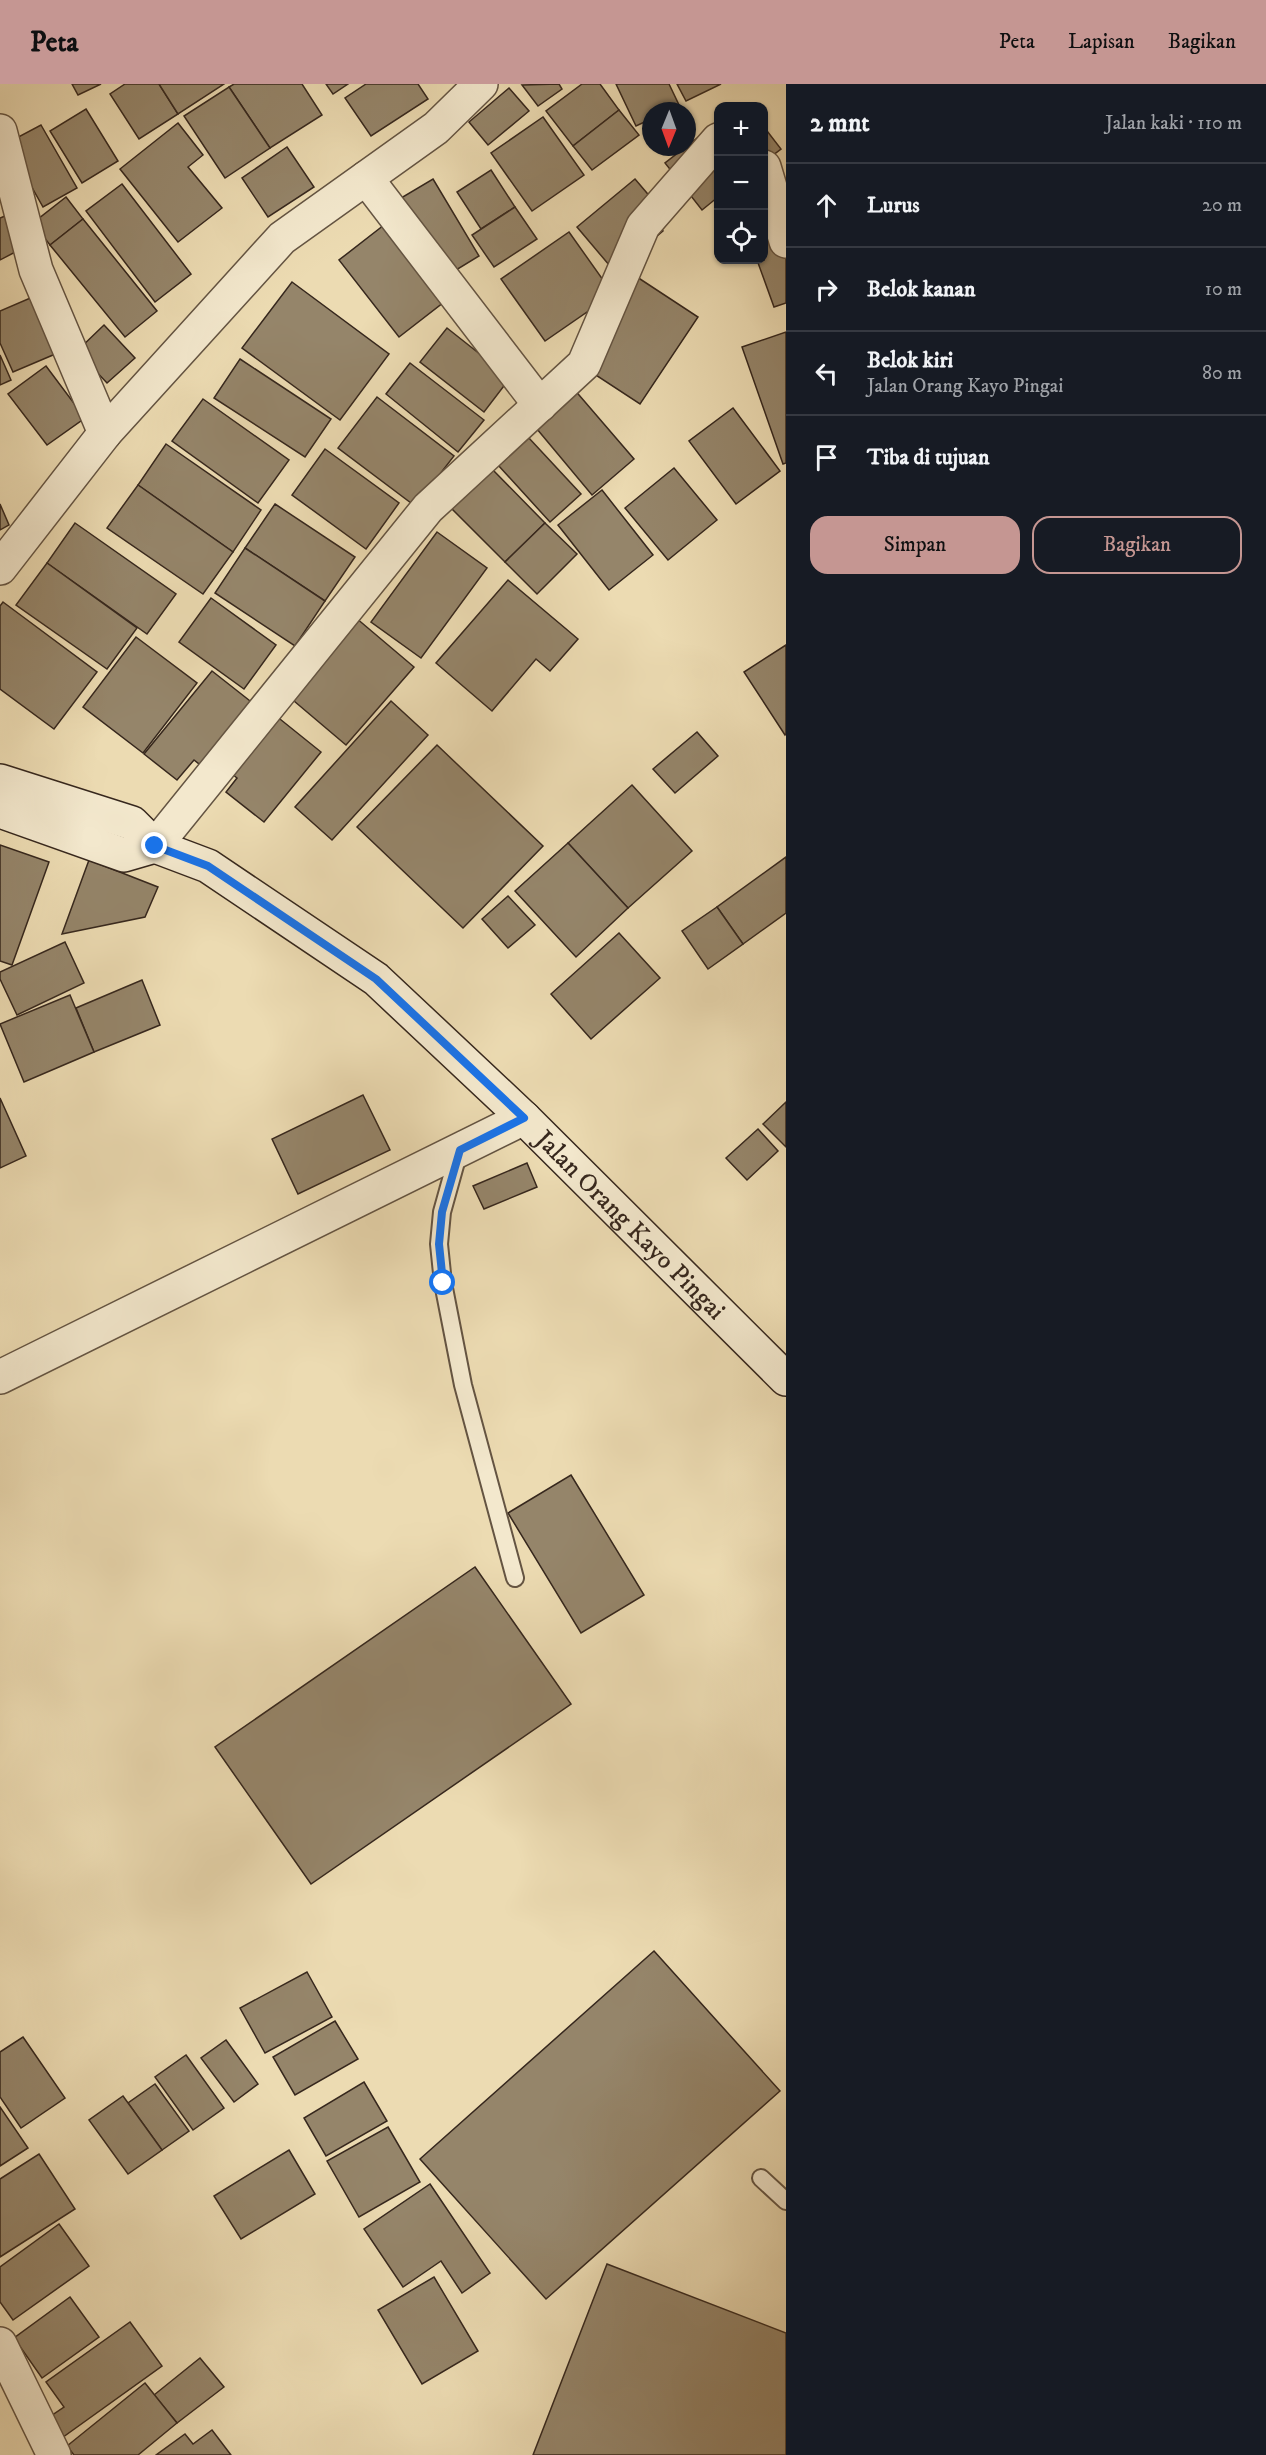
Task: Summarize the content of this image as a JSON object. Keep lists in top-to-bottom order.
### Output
{
  "streets": {
    "street": ["Jalan Orang Kayo Pingai"]
  },
  "north": "bottom",
  "page": {
    "header": "Peta",
    "nav": ["Peta", "Lapisan", "Bagikan"],
    "heading": ["2 mnt", "Jalan kaki · 110 m"],
    "map_buttons": ["+", "−"],
    "list": [
      ["Lurus", "20 m"],
      ["Belok kanan", "10 m"],
      ["Belok kiri", "Jalan Orang Kayo Pingai", "80 m"],
      "Tiba di tujuan"
    ],
    "buttons": ["Simpan", "Bagikan"]
  }
}
